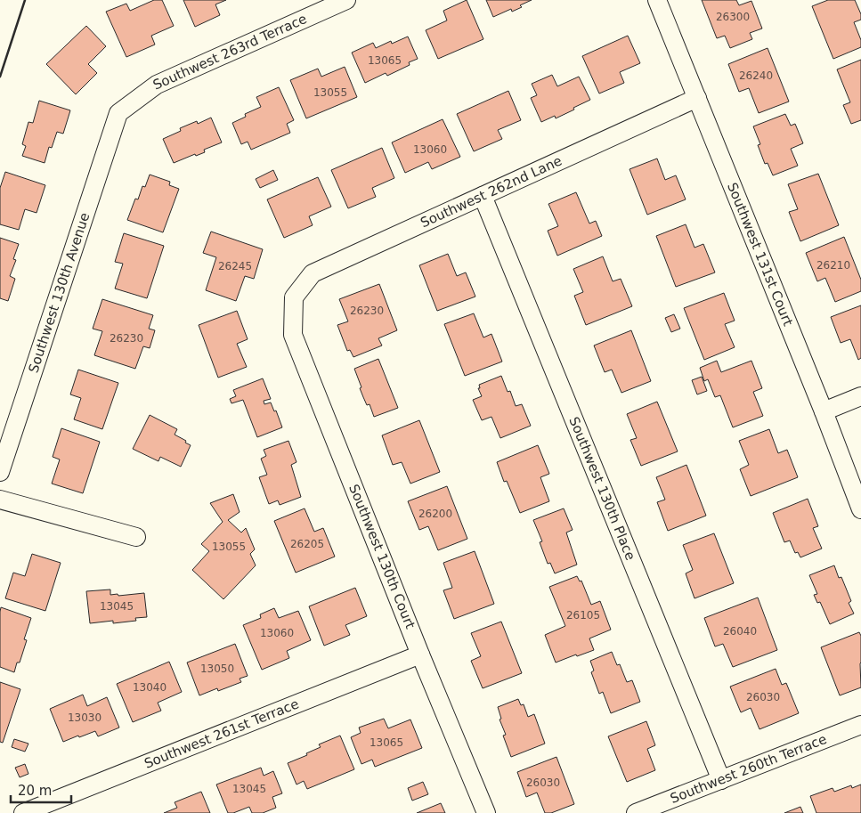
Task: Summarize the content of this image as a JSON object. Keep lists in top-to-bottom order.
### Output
{
  "streets": {
    "street": [
      "Southwest 263rd Terrace",
      "Southwest 262nd Lane",
      "Southwest 131st Court",
      "Southwest 130th Avenue",
      "Southwest 130th Place",
      "Southwest 130th Court",
      "Southwest 261st Terrace",
      "Southwest 260th Terrace"
    ]
  },
  "crossings": [
    ["Southwest 263rd Terrace", "Southwest 130th Avenue"],
    ["Southwest 262nd Lane", "Southwest 131st Court"],
    ["Southwest 262nd Lane", "Southwest 130th Place"],
    ["Southwest 262nd Lane", "Southwest 130th Court"],
    ["Southwest 130th Place", "Southwest 260th Terrace"],
    ["Southwest 130th Court", "Southwest 261st Terrace"]
  ],
  "house_numbers": [
    "26300",
    "13065",
    "26240",
    "13055",
    "13060",
    "26210",
    "26245",
    "26230",
    "26230",
    "26200",
    "26205",
    "13055",
    "13045",
    "26105",
    "26040",
    "13060",
    "13050",
    "13040",
    "26030",
    "13030",
    "13065",
    "26030",
    "13045"
  ],
  "scale_bar": "20 m"
}
